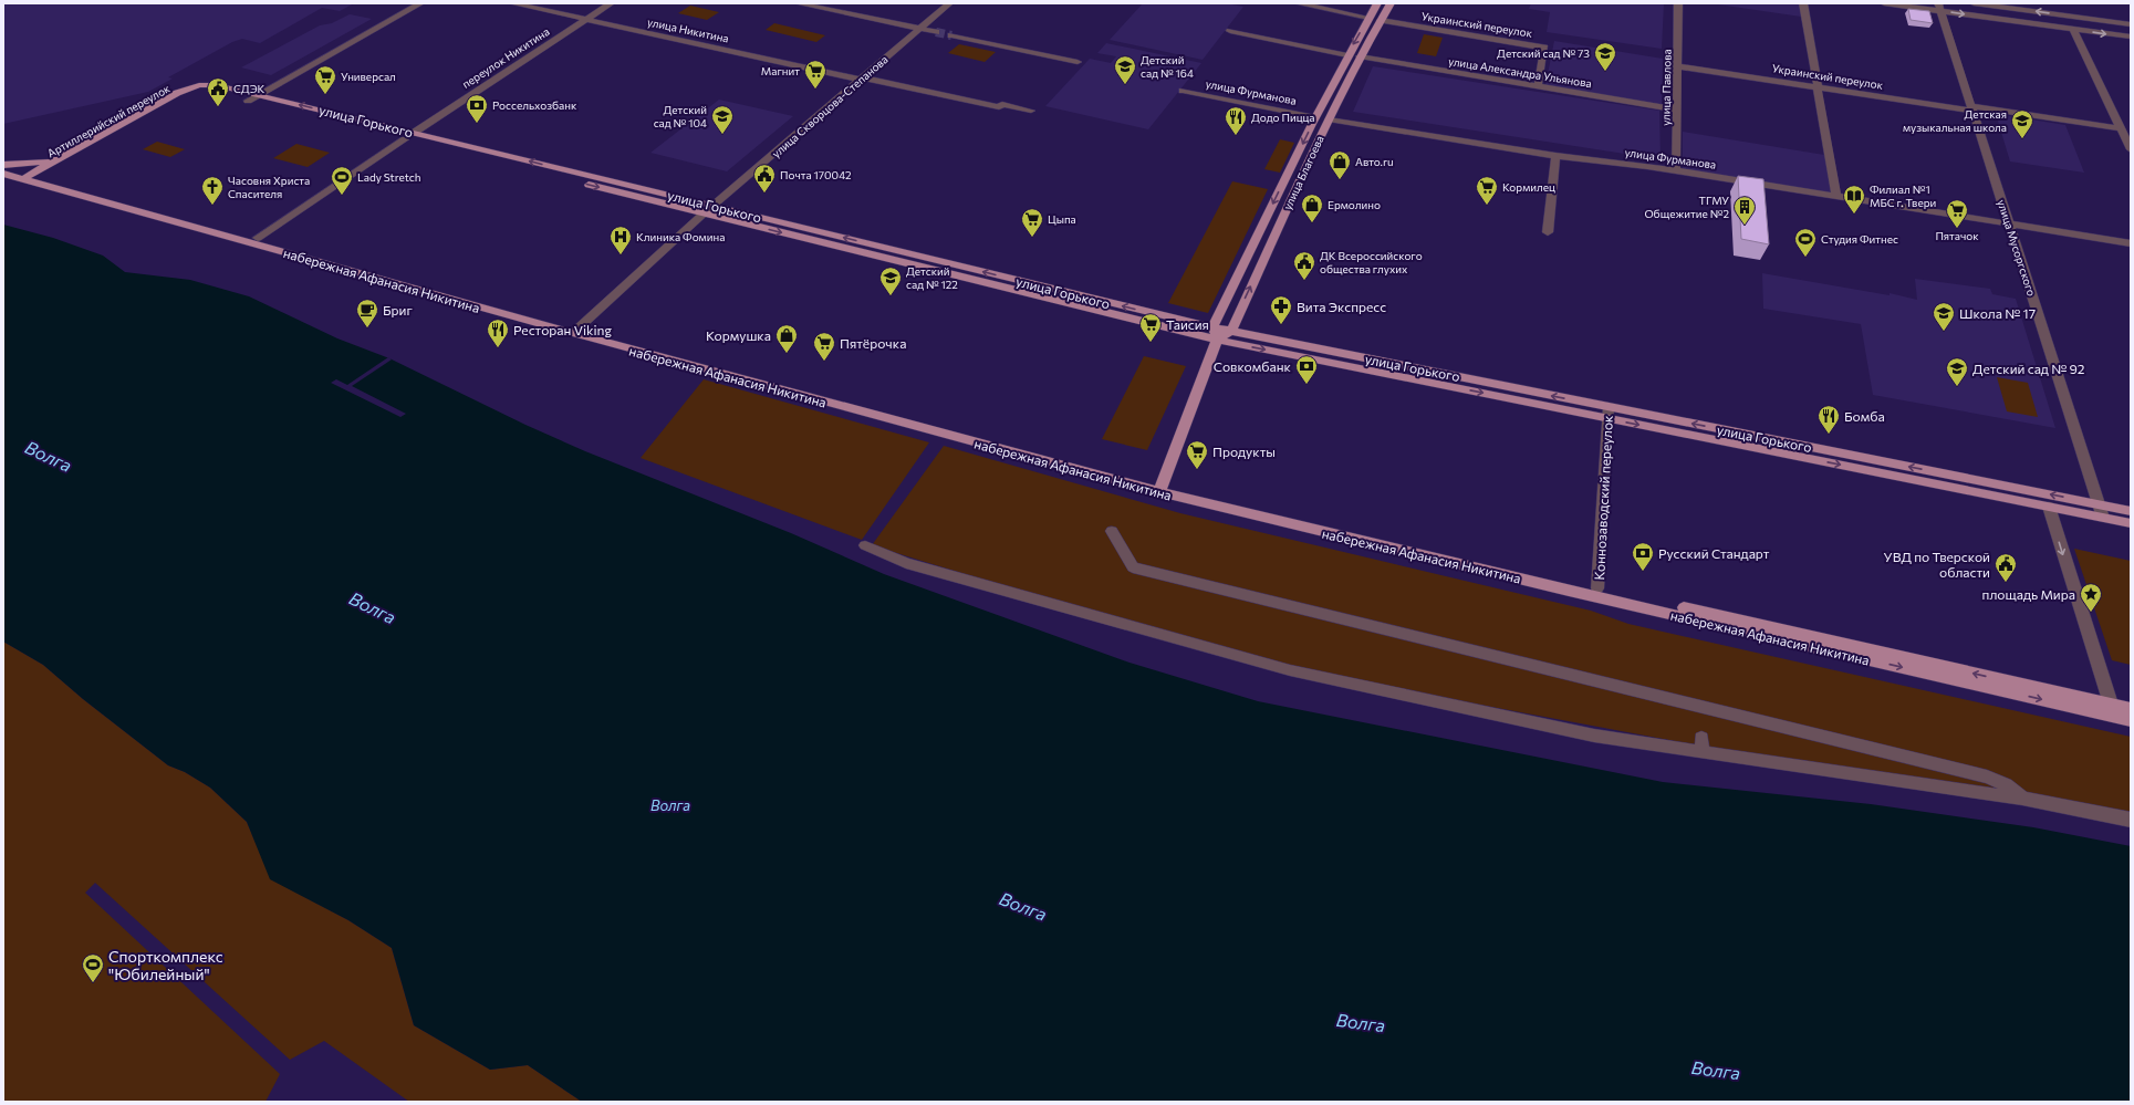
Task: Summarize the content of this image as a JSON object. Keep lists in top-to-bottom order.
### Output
{
  "streets": {
    "main road": [
      "Артиллерийский переулок",
      "улица Горького",
      "улица Благоева",
      "набережная Афанасия Никитина"
    ],
    "street": [
      "Украинский переулок",
      "улица Никитина",
      "переулок Никитина",
      "улица Александра Ульянова",
      "улица Павлова",
      "улица Фурманова",
      "улица Скворцова-Степанова",
      "улица Мусоргского",
      "Коннозаводский переулок"
    ]
  },
  "crossings": [
    ["Украинский переулок", "улица Александра Ульянова"],
    ["Украинский переулок", "улица Павлова"],
    ["Украинский переулок", "улица Благоева"],
    ["Украинский переулок", "улица Мусоргского"],
    ["улица Никитина", "переулок Никитина"],
    ["улица Никитина", "улица Скворцова-Степанова"],
    ["переулок Никитина", "улица Горького"],
    ["улица Александра Ульянова", "улица Павлова"],
    ["улица Александра Ульянова", "улица Благоева"],
    ["улица Павлова", "улица Фурманова"],
    ["улица Фурманова", "улица Благоева"],
    ["улица Фурманова", "улица Мусоргского"],
    ["улица Скворцова-Степанова", "улица Горького"],
    ["улица Скворцова-Степанова", "набережная Афанасия Никитина"],
    ["Артиллерийский переулок", "улица Горького"],
    ["Артиллерийский переулок", "набережная Афанасия Никитина"],
    ["улица Горького", "улица Благоева"],
    ["улица Горького", "улица Мусоргского"],
    ["улица Горького", "набережная Афанасия Никитина"],
    ["улица Горького", "Коннозаводский переулок"],
    ["набережная Афанасия Никитина", "Коннозаводский переулок"]
  ],
  "water": ["Волга"],
  "places": {
    "school or university": [
      "Детский сад № 73",
      "Детский сад № 164",
      "Детский сад № 104",
      "Детская музыкальная школа",
      "Детский сад № 122",
      "Школа № 17",
      "Детский сад № 92"
    ],
    "supermarket": [
      "Магнит",
      "Универсал",
      "Кормилец",
      "Пятачок",
      "Цыпа",
      "Таисия",
      "Пятёрочка",
      "Продукты"
    ],
    "public building": [
      "СДЭК",
      "Почта 170042",
      "ДК Всероссийского общества глухих",
      "УВД по Тверской области"
    ],
    "bank": ["Россельхозбанк", "Совкомбанк", "Русский Стандарт"],
    "restaurant": ["Додо Пицца", "Ресторан Viking", "Бомба"],
    "shop": ["Авто.ru", "Ермолино", "Кормушка"],
    "sports": ["Lady Stretch", "Студия Фитнес", "Спорткомплекс \"Юбилейный\""],
    "church": ["Часовня Христа Спасителя"],
    "library": ["Филиал №1 МБС г. Твери"],
    "building": ["ТГМУ Общежитие №2"],
    "hospital": ["Клиника Фомина"],
    "pharmacy": ["Вита Экспресс"],
    "cafe": ["Бриг"],
    "place": ["площадь Мира"]
  }
}
